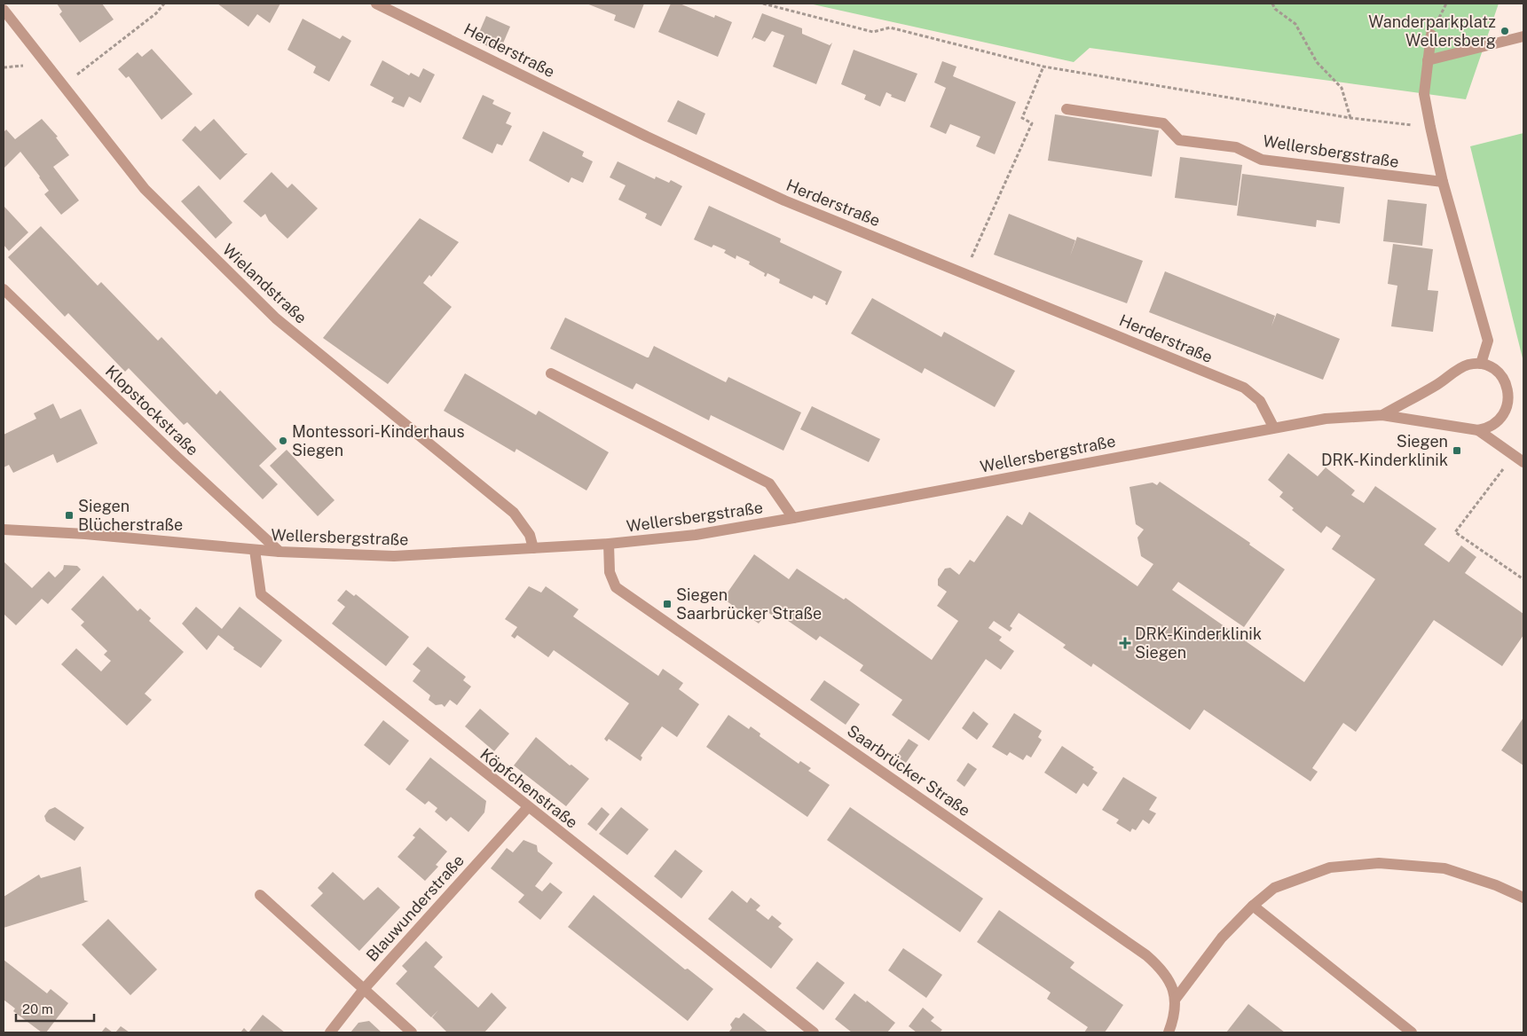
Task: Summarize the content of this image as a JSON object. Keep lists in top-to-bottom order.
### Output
{
  "streets": {
    "street": [
      "Herderstraße",
      "Wellersbergstraße",
      "Wielandstraße",
      "Klopstockstraße",
      "Saarbrücker Straße",
      "Köpfchenstraße",
      "Blauwunderstraße"
    ]
  },
  "crossings": [
    ["Herderstraße", "Wellersbergstraße"],
    ["Wellersbergstraße", "Wielandstraße"],
    ["Wellersbergstraße", "Klopstockstraße"],
    ["Wellersbergstraße", "Saarbrücker Straße"],
    ["Wellersbergstraße", "Köpfchenstraße"],
    ["Köpfchenstraße", "Blauwunderstraße"]
  ],
  "places": {
    "other": ["Wanderparkplatz Wellersberg", "Montessori-Kinderhaus Siegen"],
    "transit": ["Siegen DRK-Kinderklinik", "Siegen Blücherstraße", "Siegen Saarbrücker Straße"],
    "health": ["DRK-Kinderklinik Siegen"]
  },
  "scale_bar": "20 m"
}
